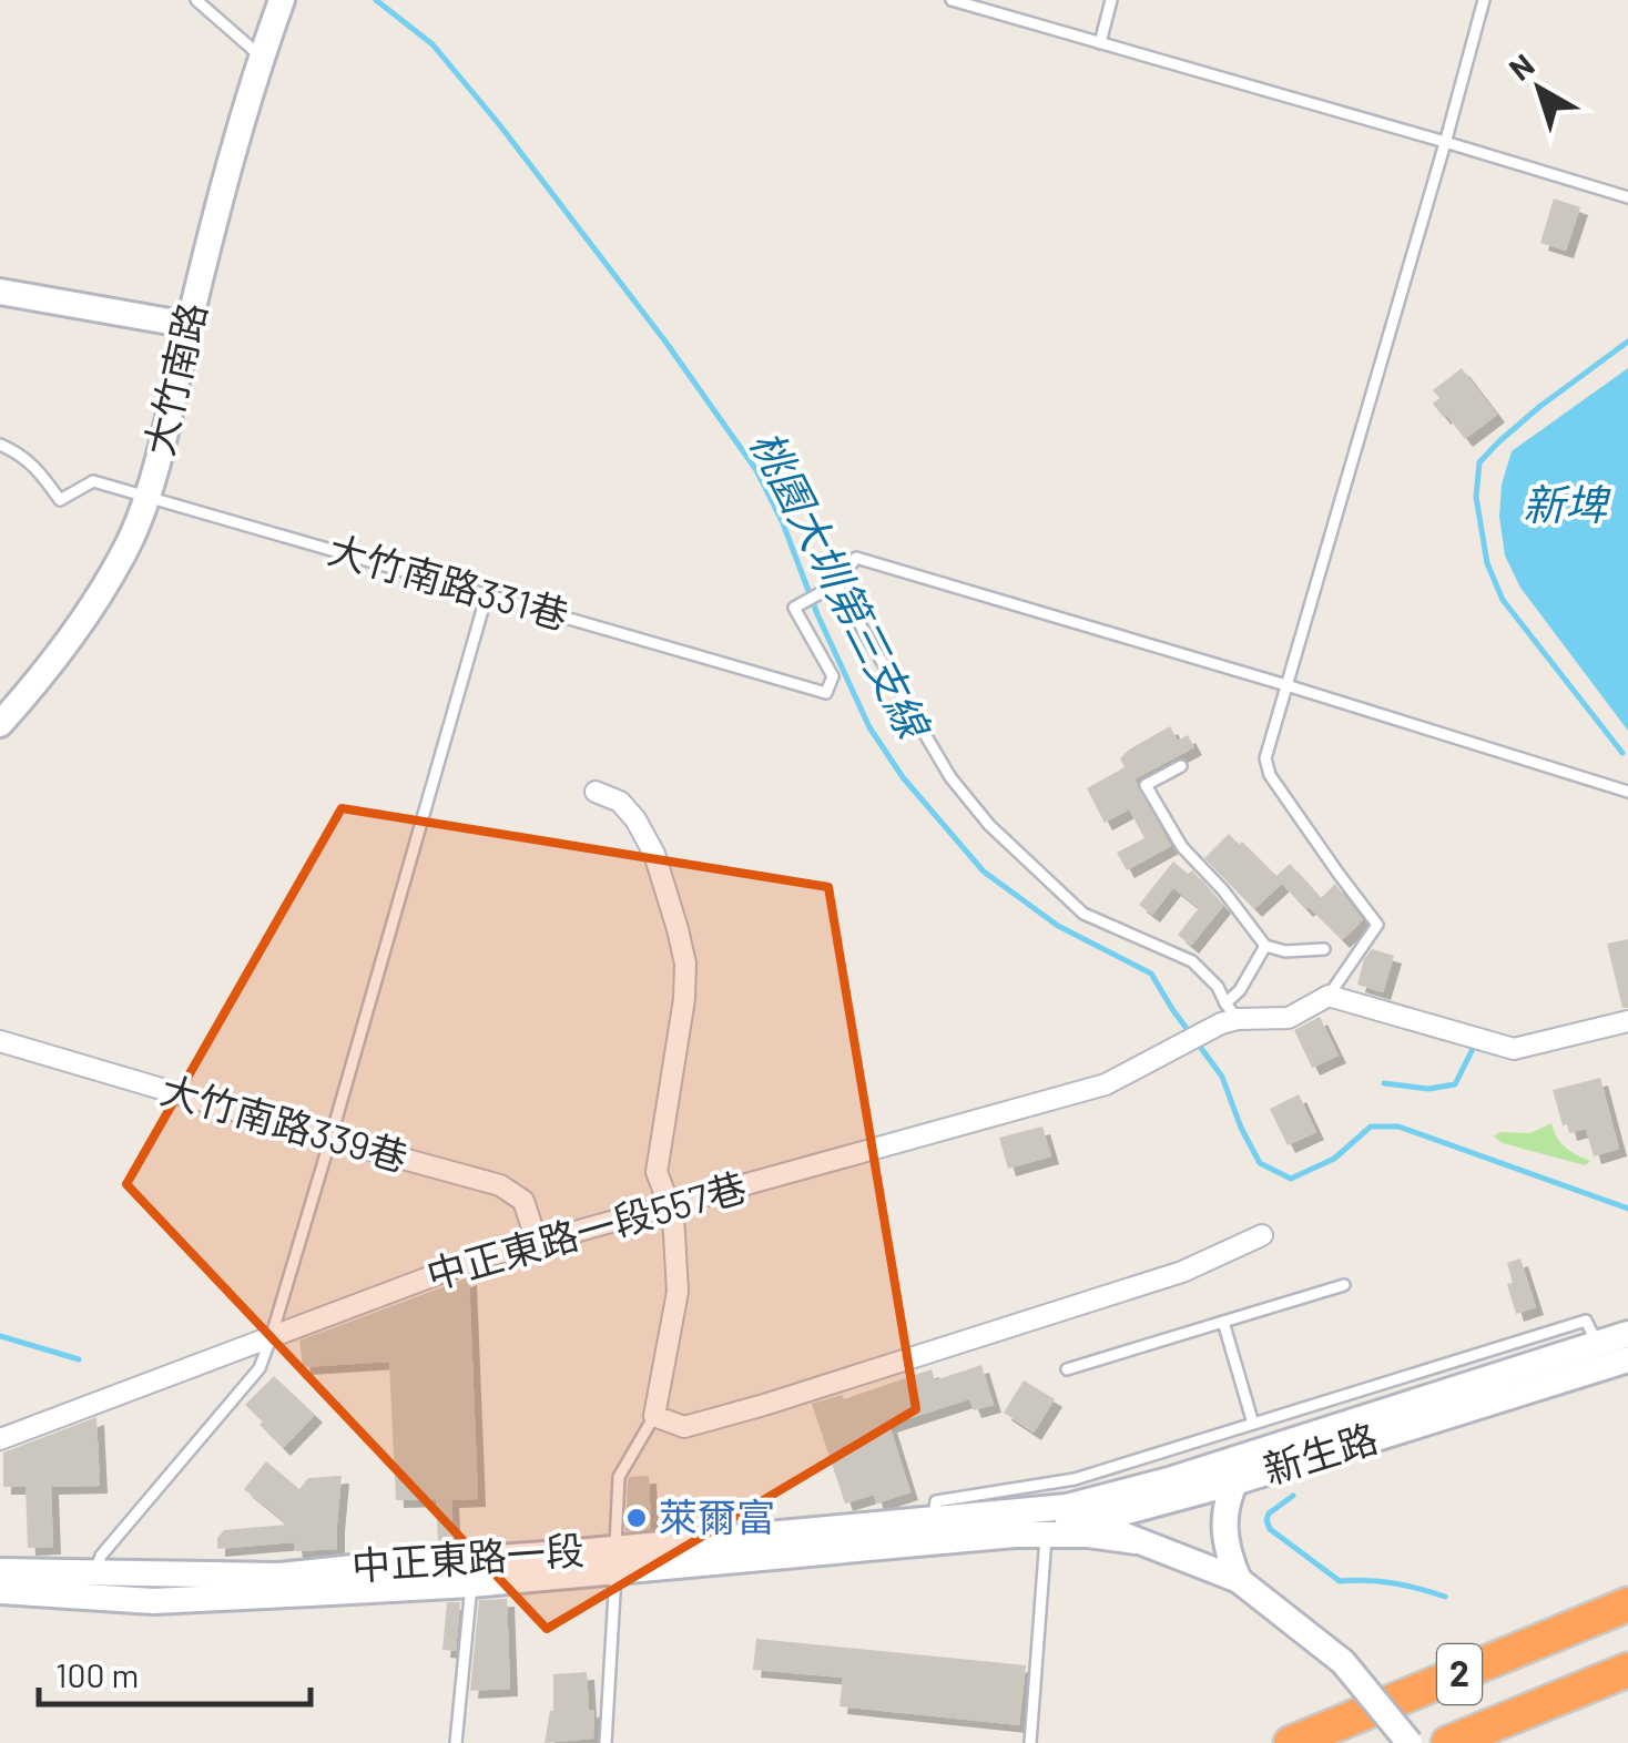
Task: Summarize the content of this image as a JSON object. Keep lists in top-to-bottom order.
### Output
{
  "streets": {
    "highway": ["2"],
    "main road": ["大竹南路", "新生路", "中正東路一段"],
    "street": ["大竹南路339巷", "中正東路一段557巷"],
    "lane": ["大竹南路331巷"]
  },
  "crossings": [
    ["大竹南路", "大竹南路331巷"],
    ["大竹南路339巷", "中正東路一段557巷"],
    ["新生路", "中正東路一段"]
  ],
  "water": ["新埤", "桃園大圳第三支線"],
  "places": ["萊爾富"],
  "scale_bar": "100 m",
  "north": "top left"
}
